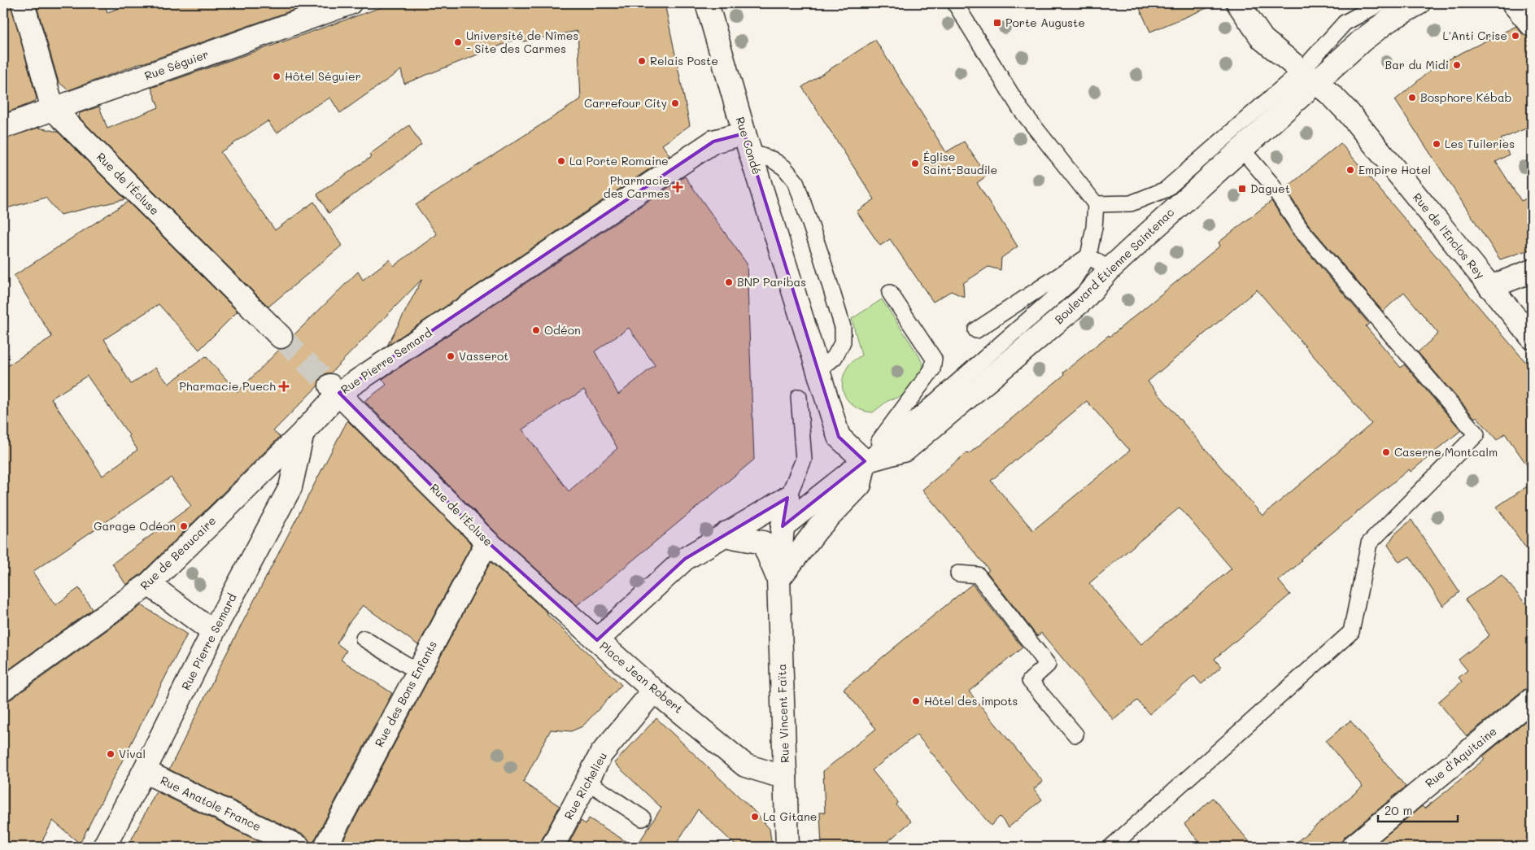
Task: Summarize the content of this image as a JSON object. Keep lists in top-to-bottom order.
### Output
{
  "streets": {
    "street": [
      "Rue Séguier",
      "Rue Condé",
      "Rue de l'Écluse",
      "Rue de l'Enclos Rey",
      "Boulevard Étienne Saintenac",
      "Rue Pierre Semard",
      "Rue de Beaucaire",
      "Place Jean Robert",
      "Rue des Bons Enfants",
      "Rue Vincent Faïta",
      "Rue d'Aquitaine",
      "Rue Richelieu",
      "Rue Anatole France"
    ]
  },
  "crossings": [
    ["Rue Séguier", "Rue de l'Écluse"],
    ["Rue Condé", "Rue Pierre Semard"],
    ["Rue de l'Écluse", "Rue Pierre Semard"],
    ["Rue de l'Écluse", "Place Jean Robert"],
    ["Rue de l'Écluse", "Rue des Bons Enfants"],
    ["Rue de l'Enclos Rey", "Boulevard Étienne Saintenac"],
    ["Rue Pierre Semard", "Rue de Beaucaire"],
    ["Rue Pierre Semard", "Rue Anatole France"],
    ["Place Jean Robert", "Rue Vincent Faïta"],
    ["Place Jean Robert", "Rue Richelieu"]
  ],
  "places": {
    "transit": ["Porte Auguste", "Daguet"],
    "other": [
      "L'Anti Crise",
      "Université de Nîmes - Site des Carmes",
      "Relais Poste",
      "Bar du Midi",
      "Hôtel Séguier",
      "Bosphore Kébab",
      "Carrefour City",
      "Les Tuileries",
      "La Porte Romaine",
      "Église Saint-Baudile",
      "Empire Hotel",
      "BNP Paribas",
      "Odéon",
      "Vasserot",
      "Caserne Montcalm",
      "Garage Odéon",
      "Hôtel des impots",
      "Vival",
      "La Gitane"
    ],
    "health": ["Pharmacie des Carmes", "Pharmacie Puech"]
  },
  "scale_bar": "20 m"
}
